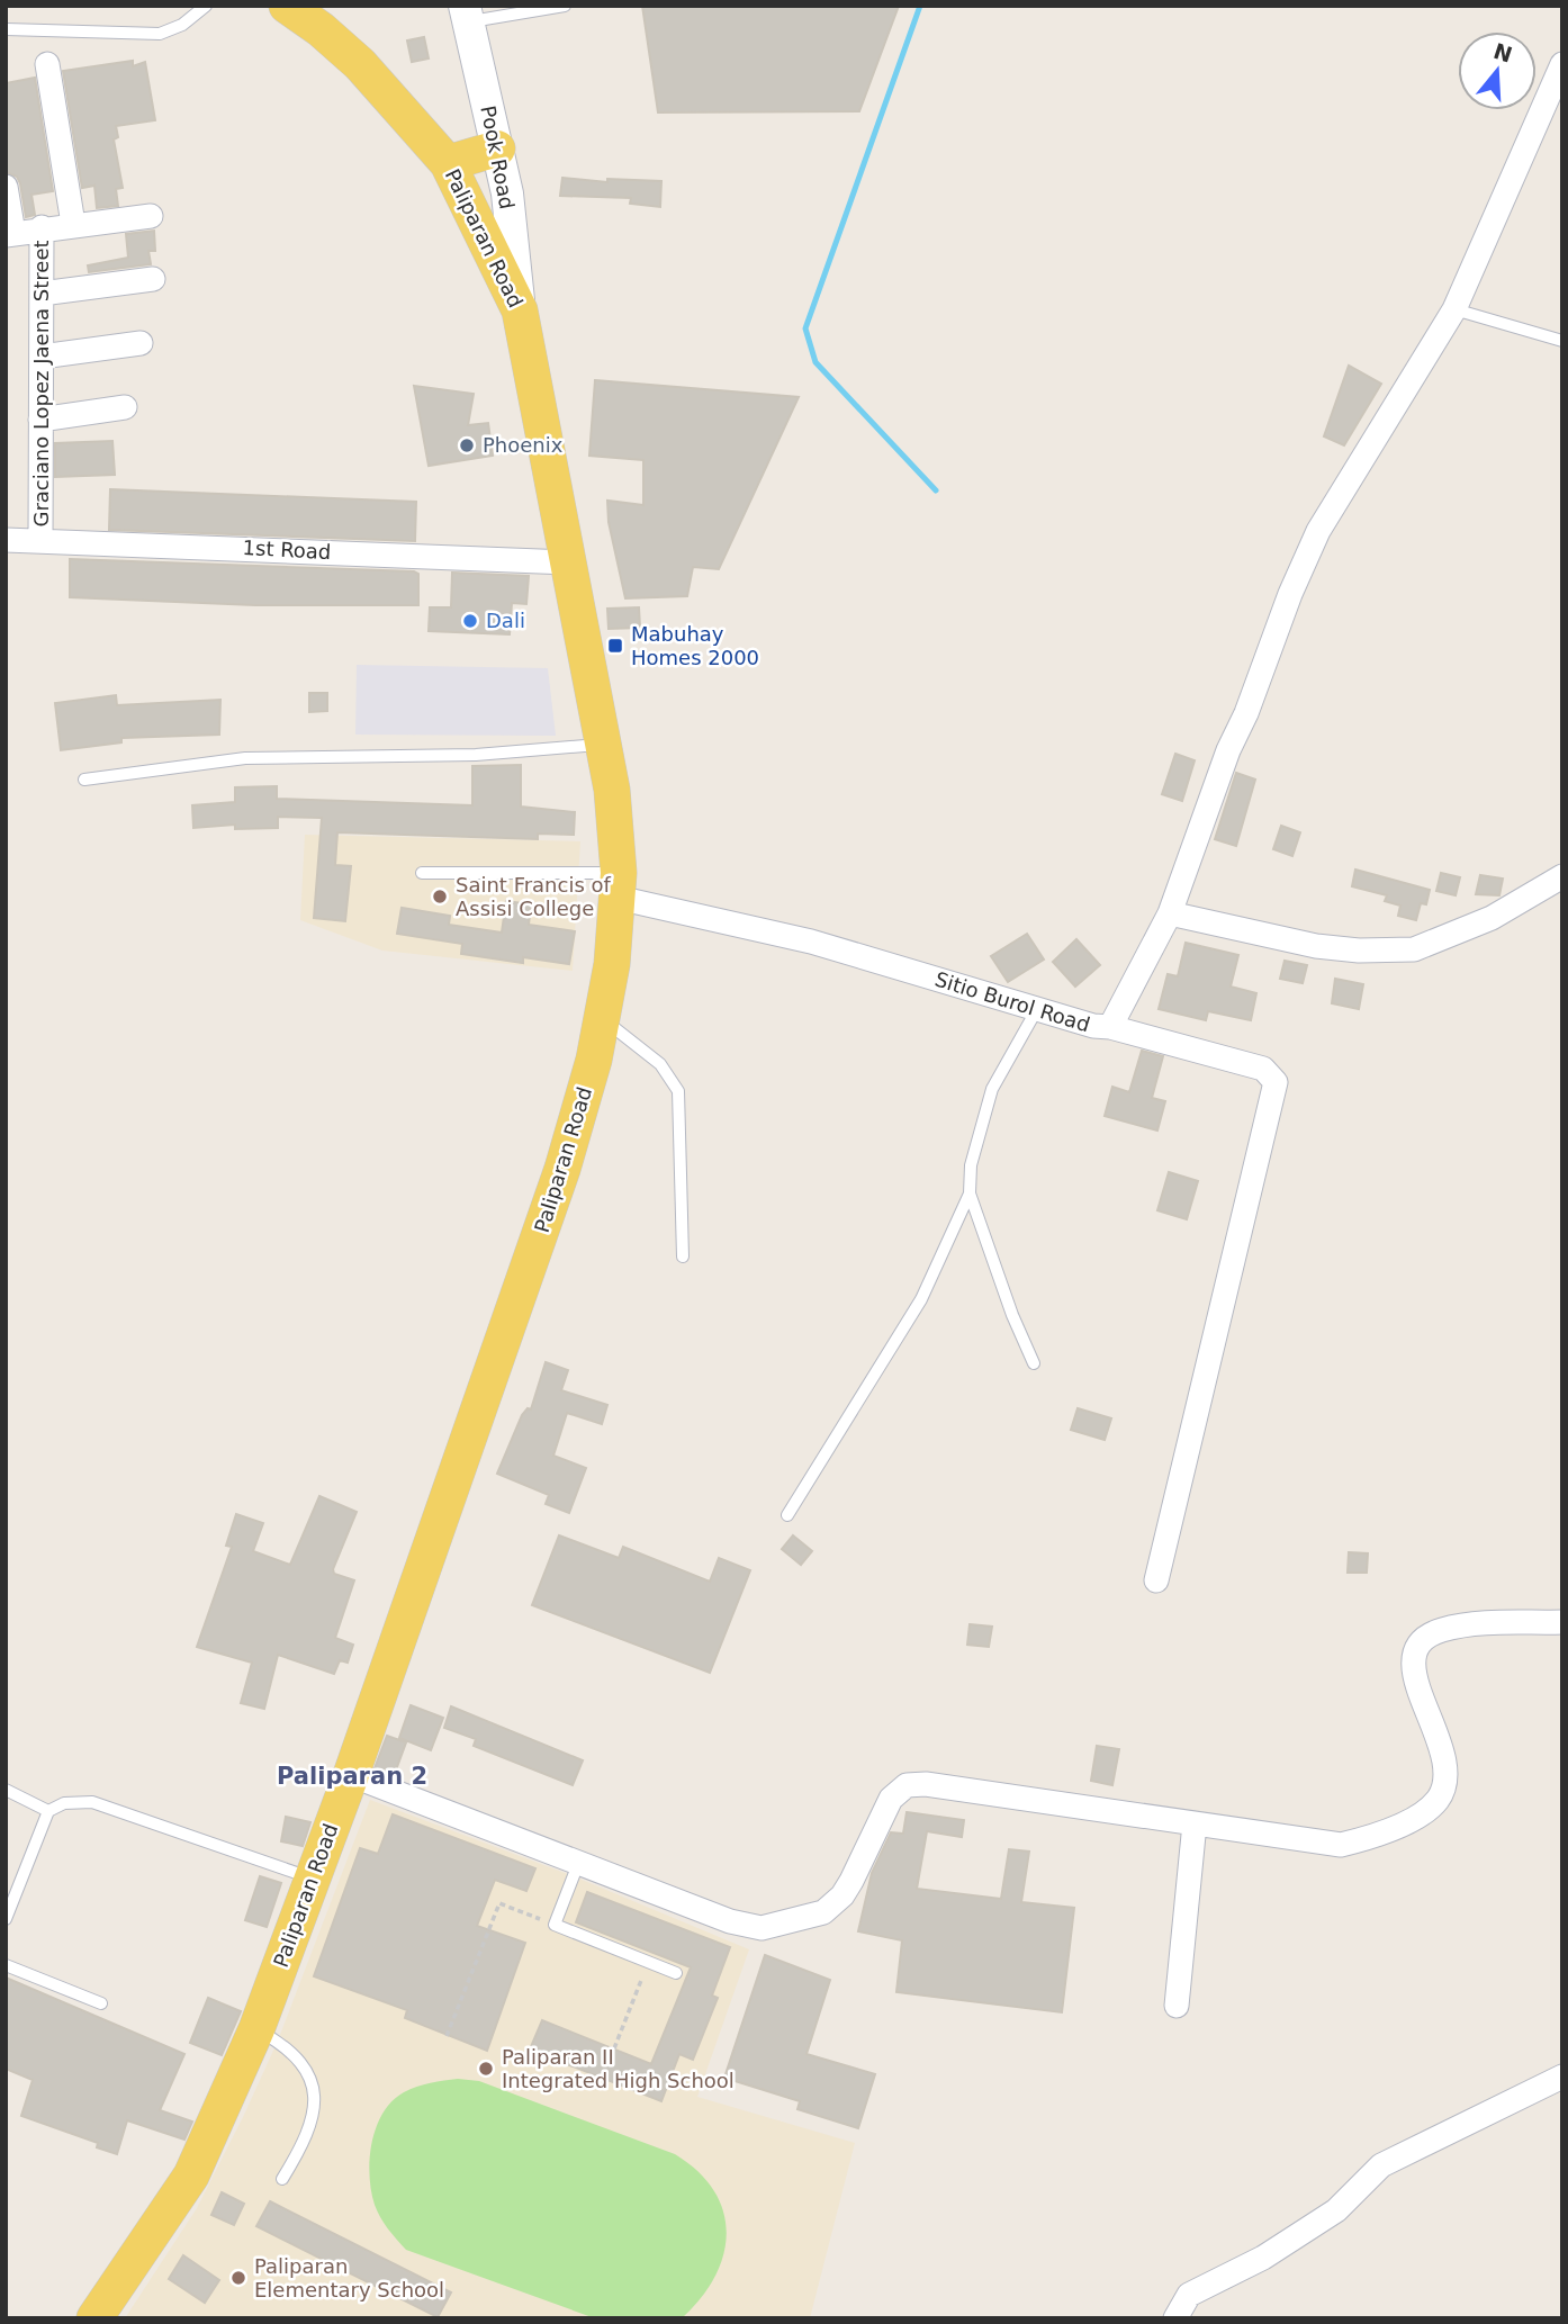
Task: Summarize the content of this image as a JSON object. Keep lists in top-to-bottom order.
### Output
{
  "streets": {
    "main road": ["Paliparan Road"],
    "street": [
      "Pook Road",
      "Graciano Lopez Jaena Street",
      "1st Road",
      "Sitio Burol Road"
    ]
  },
  "crossings": [
    ["Pook Road", "Paliparan Road"],
    ["Paliparan Road", "1st Road"],
    ["Paliparan Road", "Sitio Burol Road"],
    ["Graciano Lopez Jaena Street", "1st Road"]
  ],
  "districts": ["Paliparan 2"],
  "places": {
    "other": [
      "Phoenix",
      "Dali",
      "Saint Francis of Assisi College",
      "Paliparan II Integrated High School",
      "Paliparan Elementary School"
    ],
    "transit": ["Mabuhay Homes 2000"]
  },
  "north": "top"
}
